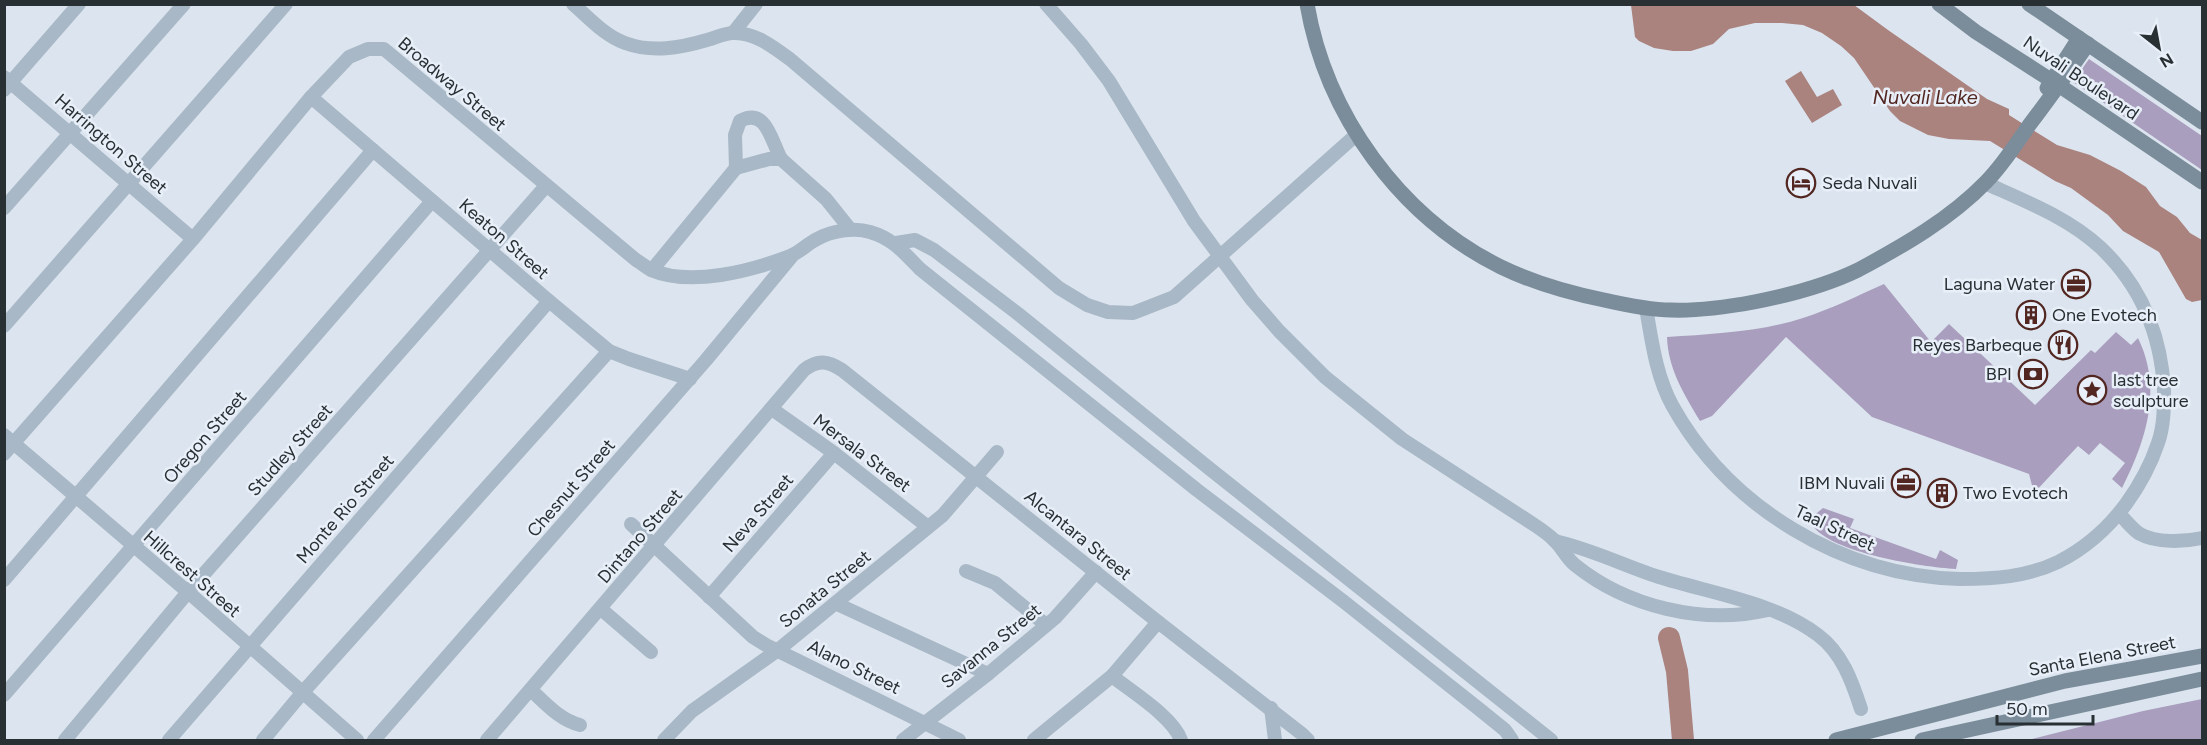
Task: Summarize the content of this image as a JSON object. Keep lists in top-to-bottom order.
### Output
{
  "streets": {
    "street": [
      "Nuvali Boulevard",
      "Broadway Street",
      "Harrington Street",
      "Keaton Street",
      "Oregon Street",
      "Studley Street",
      "Mersala Street",
      "Chesnut Street",
      "Monte Rio Street",
      "Neva Street",
      "Taal Street",
      "Alcantara Street",
      "Dintano Street",
      "Hillcrest Street",
      "Sonata Street",
      "Savanna Street",
      "Santa Elena Street",
      "Alano Street"
    ]
  },
  "crossings": [
    ["Broadway Street", "Harrington Street"],
    ["Broadway Street", "Keaton Street"],
    ["Broadway Street", "Studley Street"],
    ["Broadway Street", "Chesnut Street"],
    ["Broadway Street", "Hillcrest Street"],
    ["Keaton Street", "Oregon Street"],
    ["Keaton Street", "Studley Street"],
    ["Keaton Street", "Chesnut Street"],
    ["Keaton Street", "Monte Rio Street"],
    ["Oregon Street", "Hillcrest Street"],
    ["Studley Street", "Hillcrest Street"],
    ["Mersala Street", "Neva Street"],
    ["Mersala Street", "Dintano Street"],
    ["Mersala Street", "Sonata Street"],
    ["Monte Rio Street", "Hillcrest Street"],
    ["Neva Street", "Alano Street"],
    ["Alcantara Street", "Dintano Street"],
    ["Alcantara Street", "Sonata Street"],
    ["Alcantara Street", "Savanna Street"],
    ["Dintano Street", "Alano Street"],
    ["Sonata Street", "Alano Street"],
    ["Savanna Street", "Alano Street"]
  ],
  "water": ["Nuvali Lake"],
  "places": {
    "hotel": ["Seda Nuvali"],
    "office": ["Laguna Water", "IBM Nuvali"],
    "building": ["One Evotech", "Two Evotech"],
    "restaurant": ["Reyes Barbeque"],
    "bank": ["BPI"],
    "place": ["last tree sculpture"]
  },
  "scale_bar": "50 m",
  "north": "bottom right"
}
